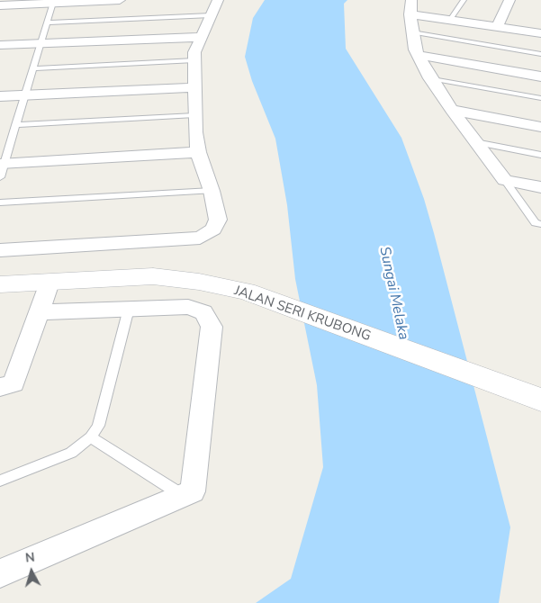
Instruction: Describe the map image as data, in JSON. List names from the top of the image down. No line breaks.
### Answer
{"streets":{"street":["JALAN SERI KRUBONG"]},"water":["Sungai Melaka"],"north":"top"}
